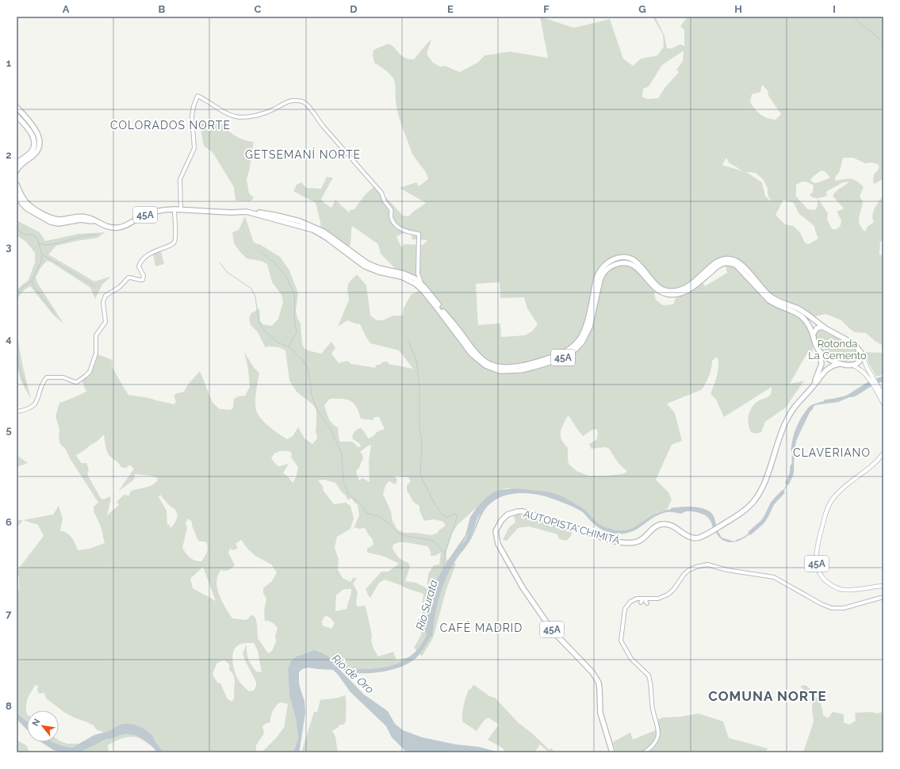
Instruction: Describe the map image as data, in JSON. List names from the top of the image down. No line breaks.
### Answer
{"streets":{"highway":["45A","AUTOPISTA CHIMITÁ"]},"crossings":[["45A","AUTOPISTA CHIMITÁ"]],"districts":["COLORADOS NORTE","GETSEMANÍ NORTE","CLAVERIANO","CAFÉ MADRID","COMUNA NORTE"],"water":["Río Surata","Río de Oro"],"parks":["Rotonda La Cemento"],"north":"top left","grid":{"columns":["A","B","C","D","E","F","G","H","I"],"rows":["1","2","3","4","5","6","7","8"]}}
